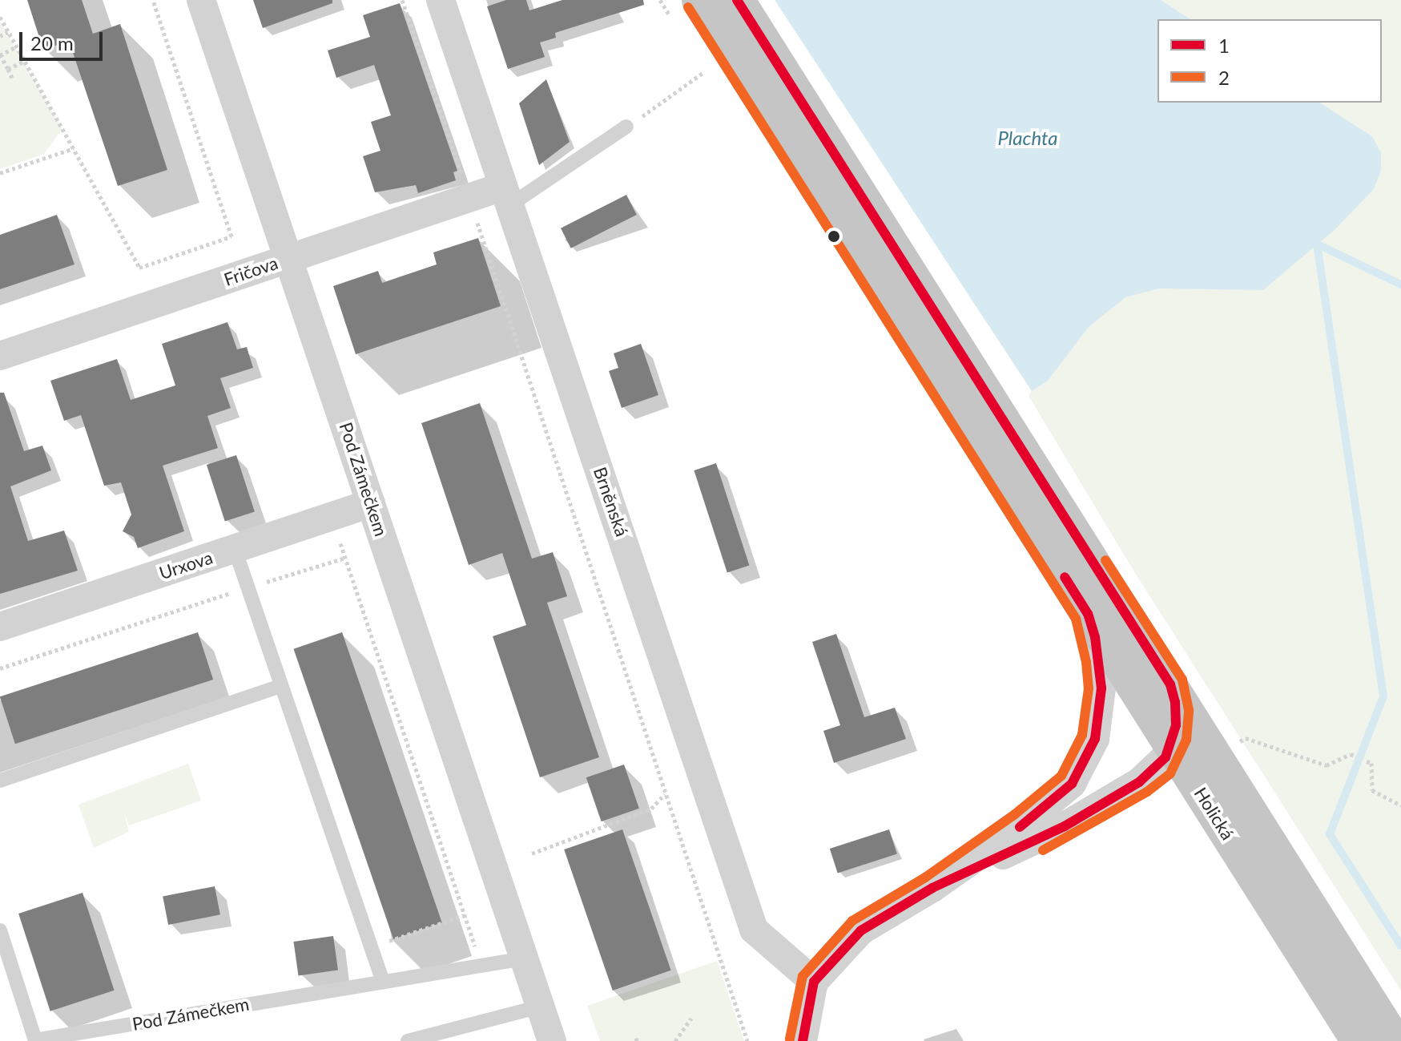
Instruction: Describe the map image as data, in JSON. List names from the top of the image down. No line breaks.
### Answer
{"streets":{"main road":["Holická"],"street":["Fričova","Pod Zámečkem","Brněnská","Urxova"]},"crossings":[["Fričova","Pod Zámečkem"],["Fričova","Brněnská"],["Pod Zámečkem","Urxova"]],"water":["Plachta"],"lines":["transit line 1","transit line 2"],"legend":["1","2"],"scale_bar":"20 m"}
